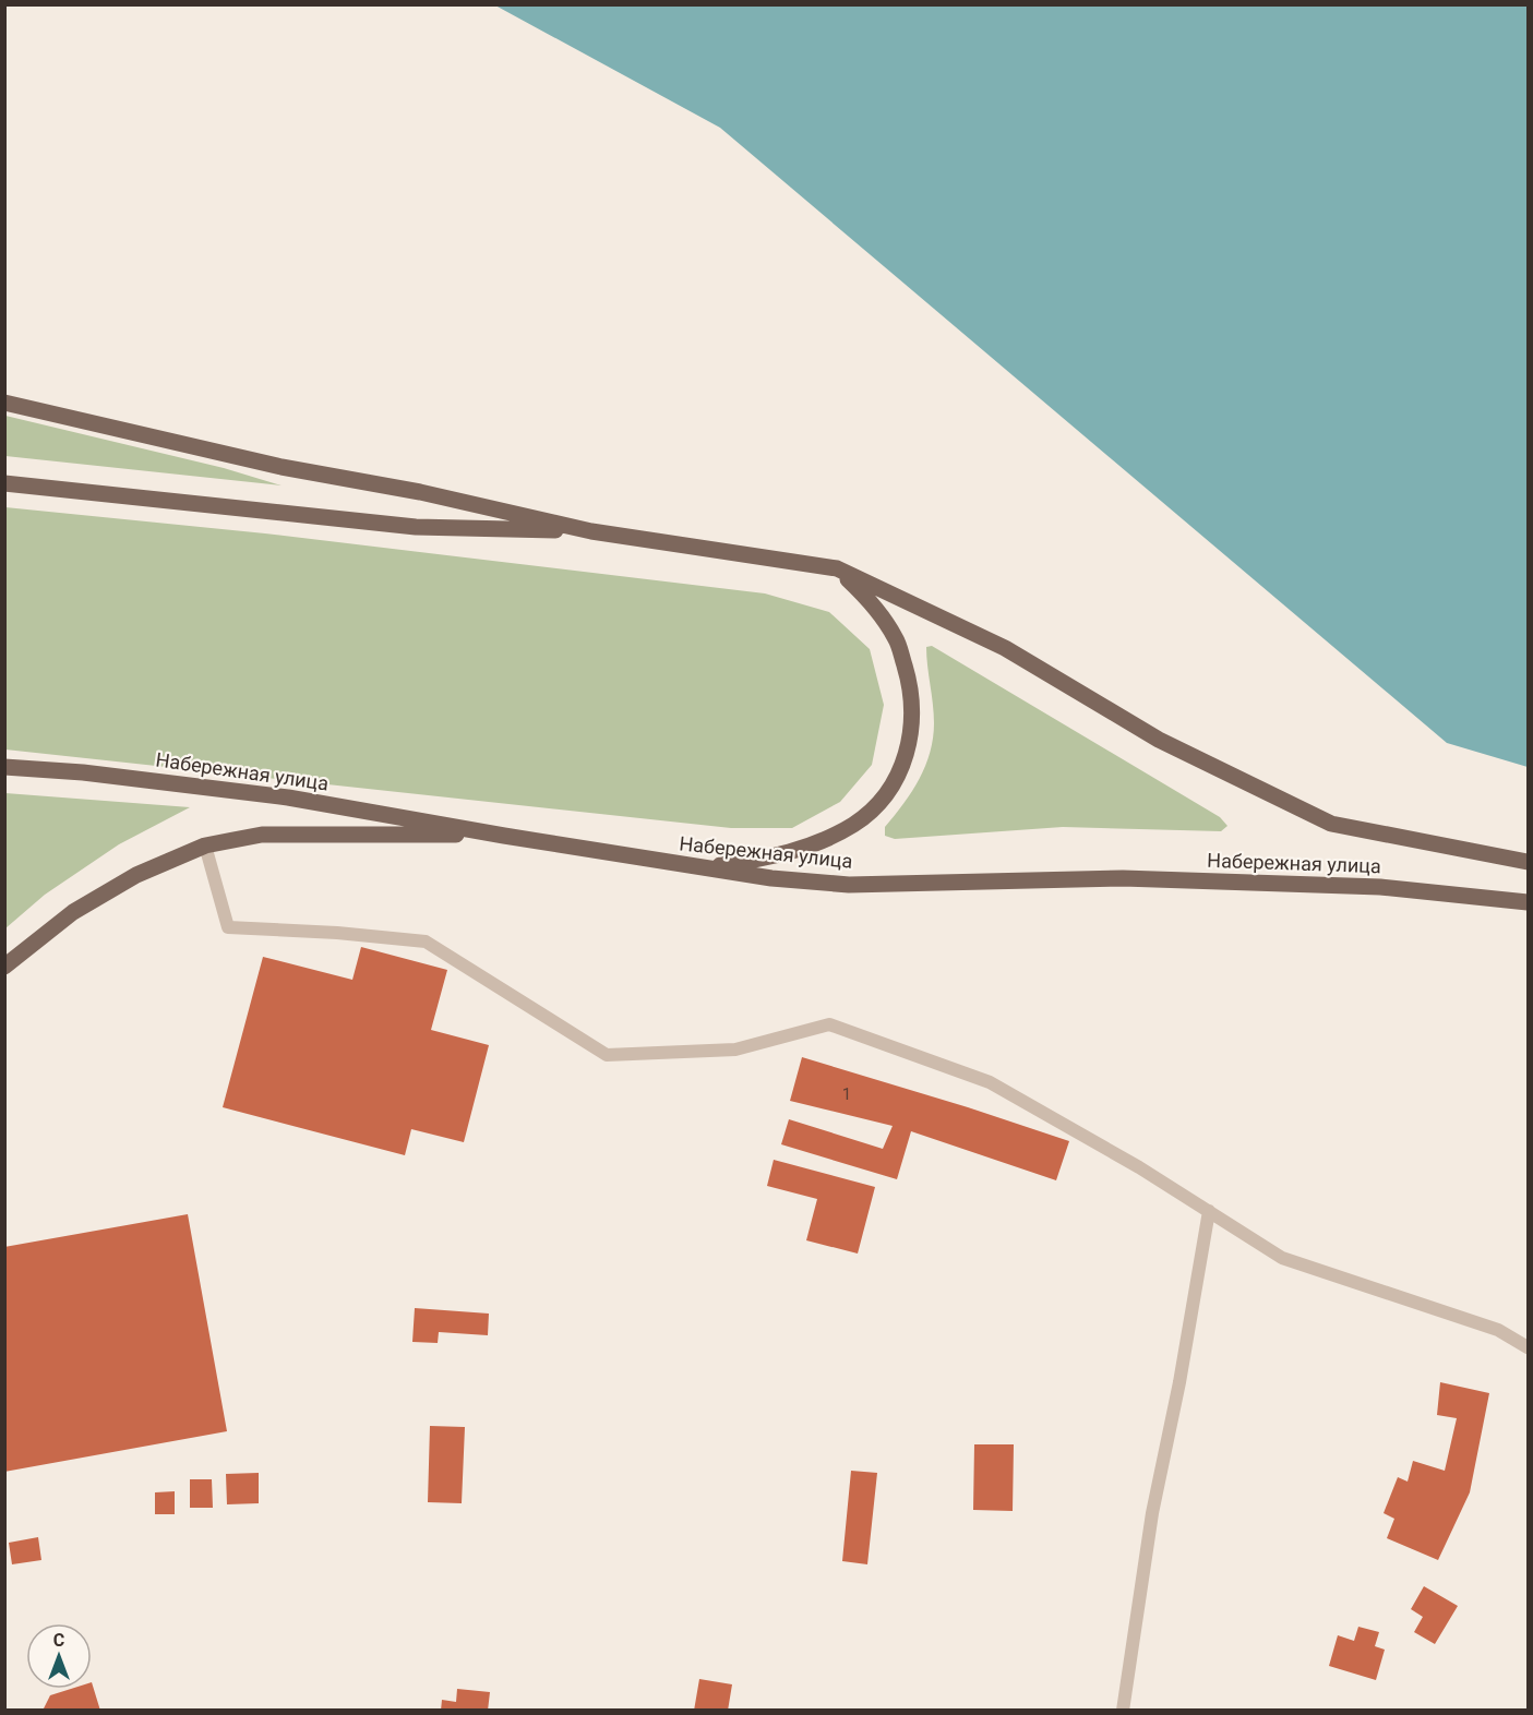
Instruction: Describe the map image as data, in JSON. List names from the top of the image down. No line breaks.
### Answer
{"streets":{"main road":["Набережная улица"]},"house_numbers":["1"],"north":"top"}
